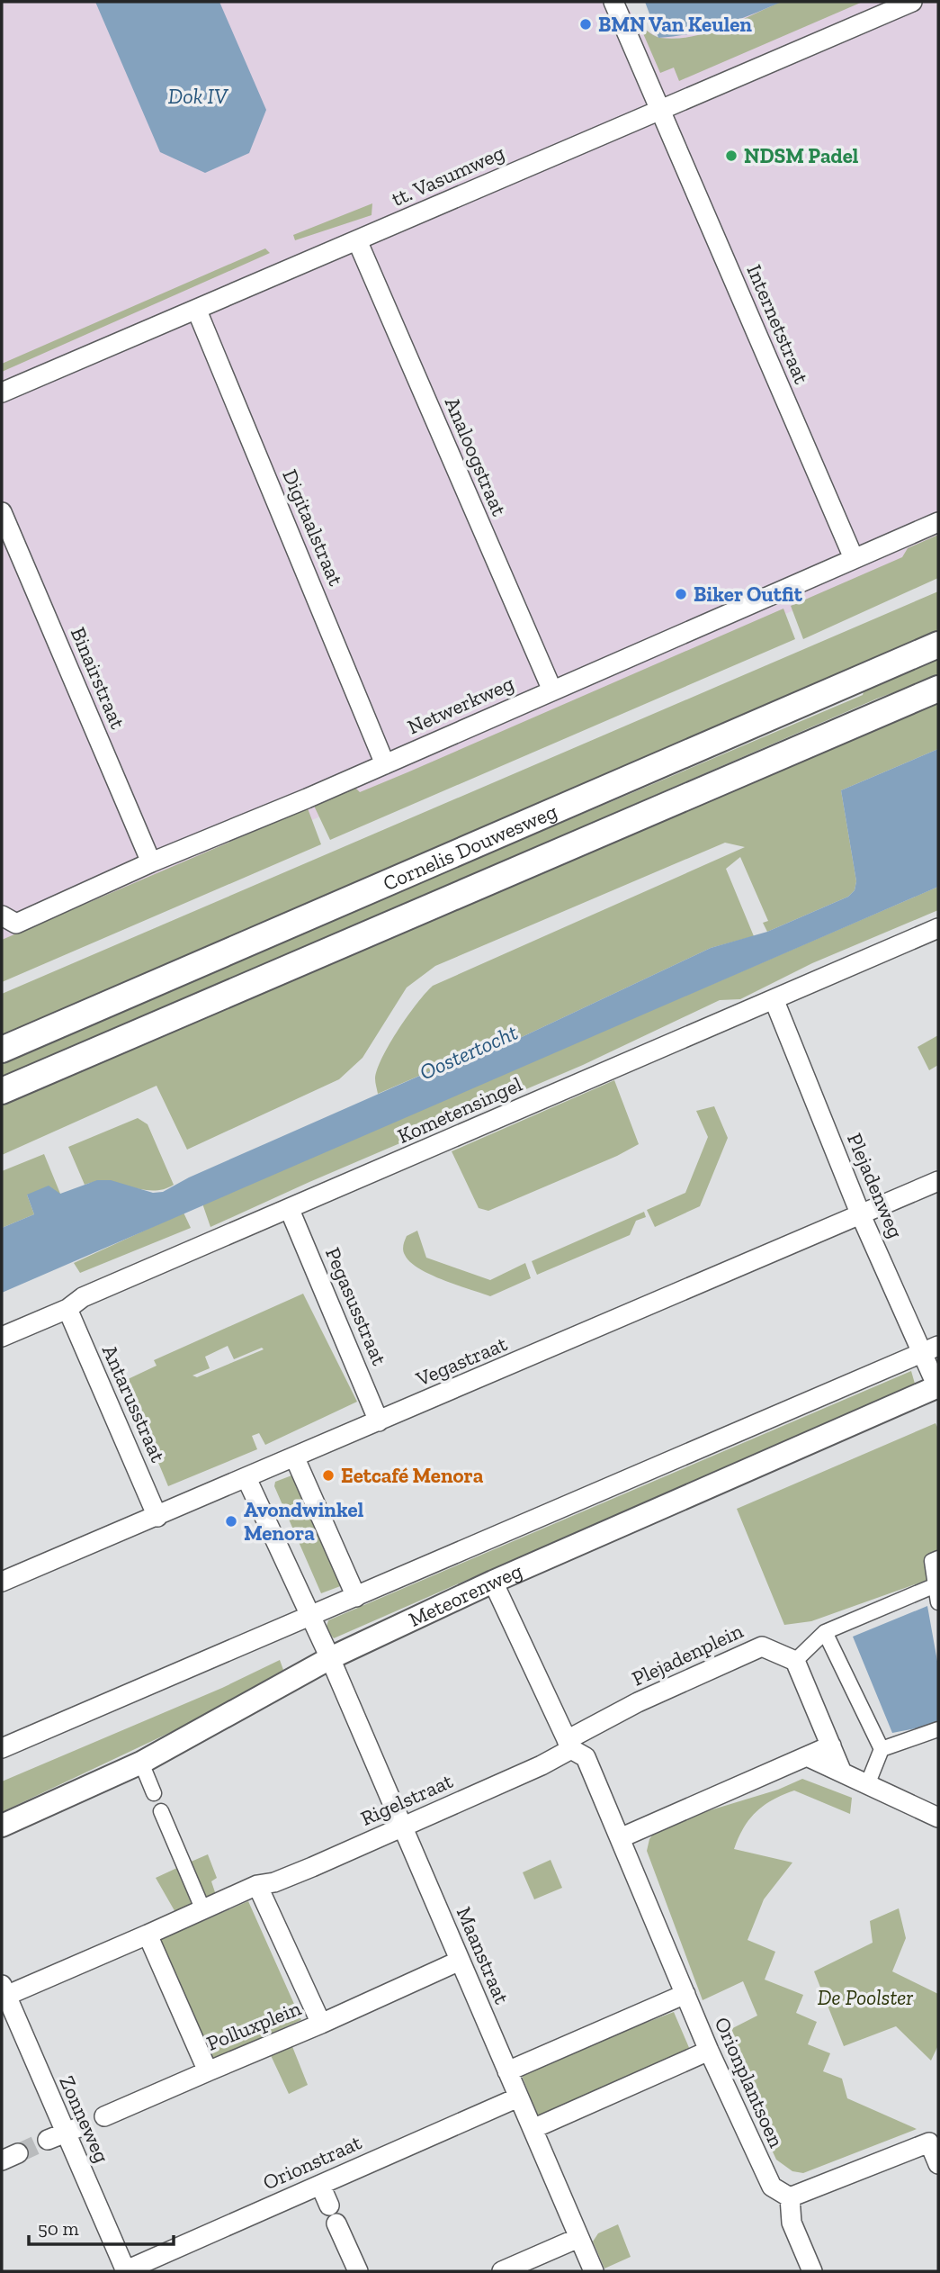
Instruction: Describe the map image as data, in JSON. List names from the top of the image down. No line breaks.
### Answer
{"streets":{"main road":["Cornelis Douwesweg"],"street":["tt. Vasumweg","Internetstraat","Analoogstraat","Digitaalstraat","Binairstraat","Netwerkweg","Kometensingel","Plejadenweg","Pegasusstraat","Vegastraat","Antarusstraat","Meteorenweg","Plejadenplein","Rigelstraat","Maanstraat","Polluxplein","Orionplantsoen","Zonneweg","Orionstraat"]},"crossings":[["tt. Vasumweg","Internetstraat"],["tt. Vasumweg","Analoogstraat"],["tt. Vasumweg","Digitaalstraat"],["Internetstraat","Netwerkweg"],["Analoogstraat","Netwerkweg"],["Digitaalstraat","Netwerkweg"],["Binairstraat","Netwerkweg"],["Kometensingel","Plejadenweg"],["Kometensingel","Pegasusstraat"],["Kometensingel","Antarusstraat"],["Plejadenweg","Vegastraat"],["Plejadenweg","Meteorenweg"],["Pegasusstraat","Vegastraat"],["Vegastraat","Antarusstraat"],["Vegastraat","Maanstraat"],["Meteorenweg","Maanstraat"],["Plejadenplein","Rigelstraat"],["Plejadenplein","Orionplantsoen"],["Rigelstraat","Maanstraat"],["Rigelstraat","Polluxplein"],["Rigelstraat","Orionplantsoen"],["Maanstraat","Orionstraat"],["Zonneweg","Orionstraat"]],"water":["Dok IV","Oostertocht"],"parks":["De Poolster"],"places":["BMN Van Keulen","NDSM Padel","Biker Outfit","Eetcafé Menora","Avondwinkel Menora"],"scale_bar":"50 m"}
